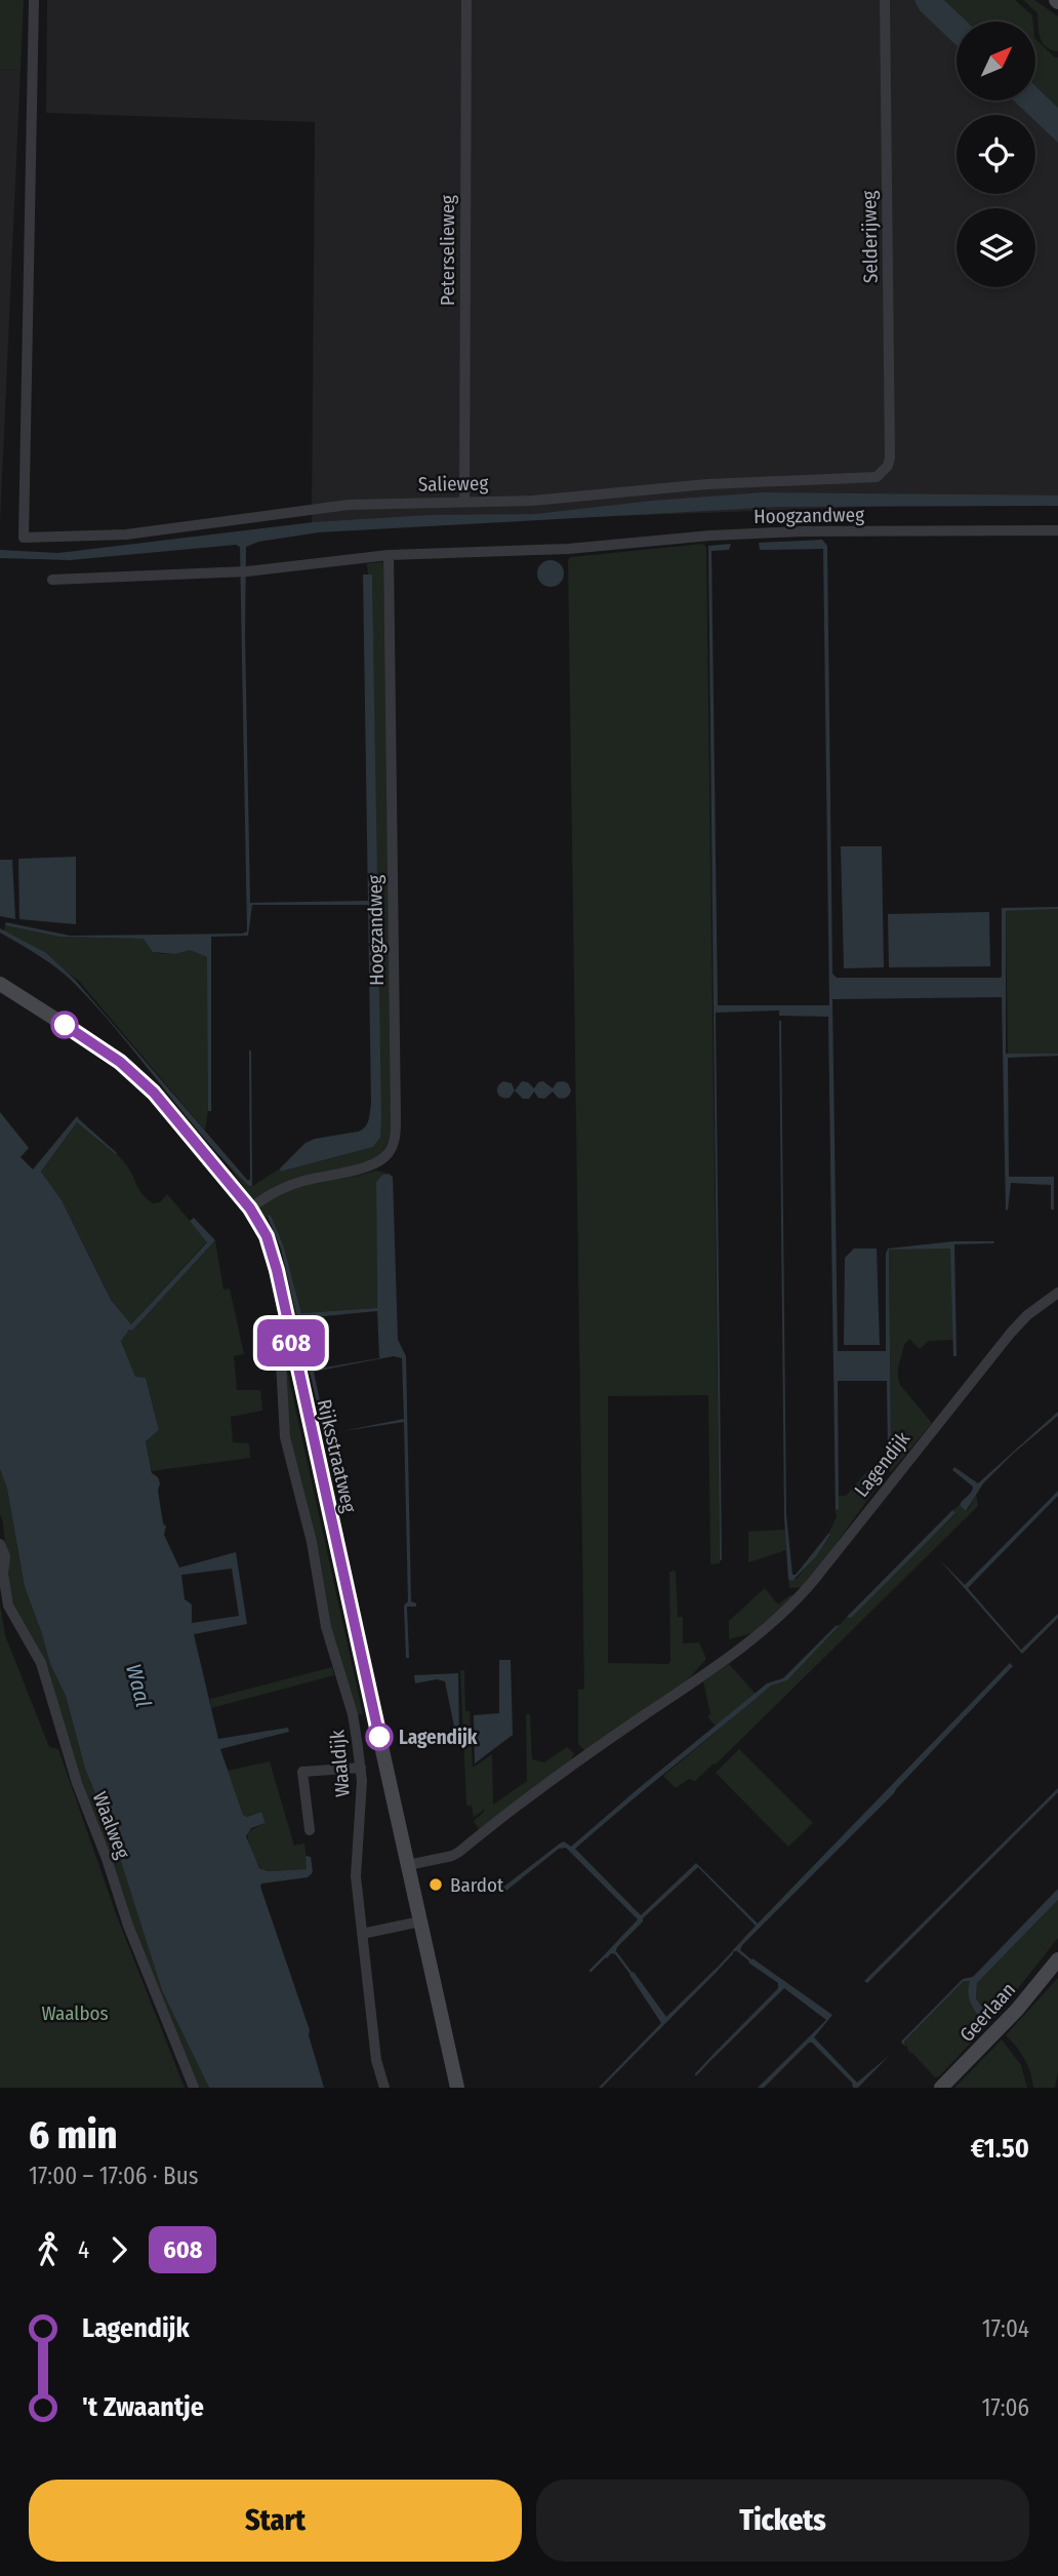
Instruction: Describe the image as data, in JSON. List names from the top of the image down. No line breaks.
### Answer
{"streets":{"street":["Selderijweg","Peterselieweg","Salieweg","Hoogzandweg","Rijksstraatweg","Lagendijk","Waaldijk","Waalweg","Geerlaan"]},"crossings":[["Selderijweg","Salieweg"],["Peterselieweg","Salieweg"],["Hoogzandweg","Rijksstraatweg"],["Rijksstraatweg","Lagendijk"],["Rijksstraatweg","Waaldijk"]],"water":["Waal"],"parks":["Waalbos"],"places":["Lagendijk","Bardot"],"lines":["bus line 608"],"north":"top right","page":{"on_map":"608","heading":["6 min","17:00 – 17:06 · Bus","€1.50"],"legs":["4","608"],"list":[{"name":"Lagendijk","value":"17:04"},{"name":"'t Zwaantje","value":"17:06"}],"buttons":["Start","Tickets"]}}
